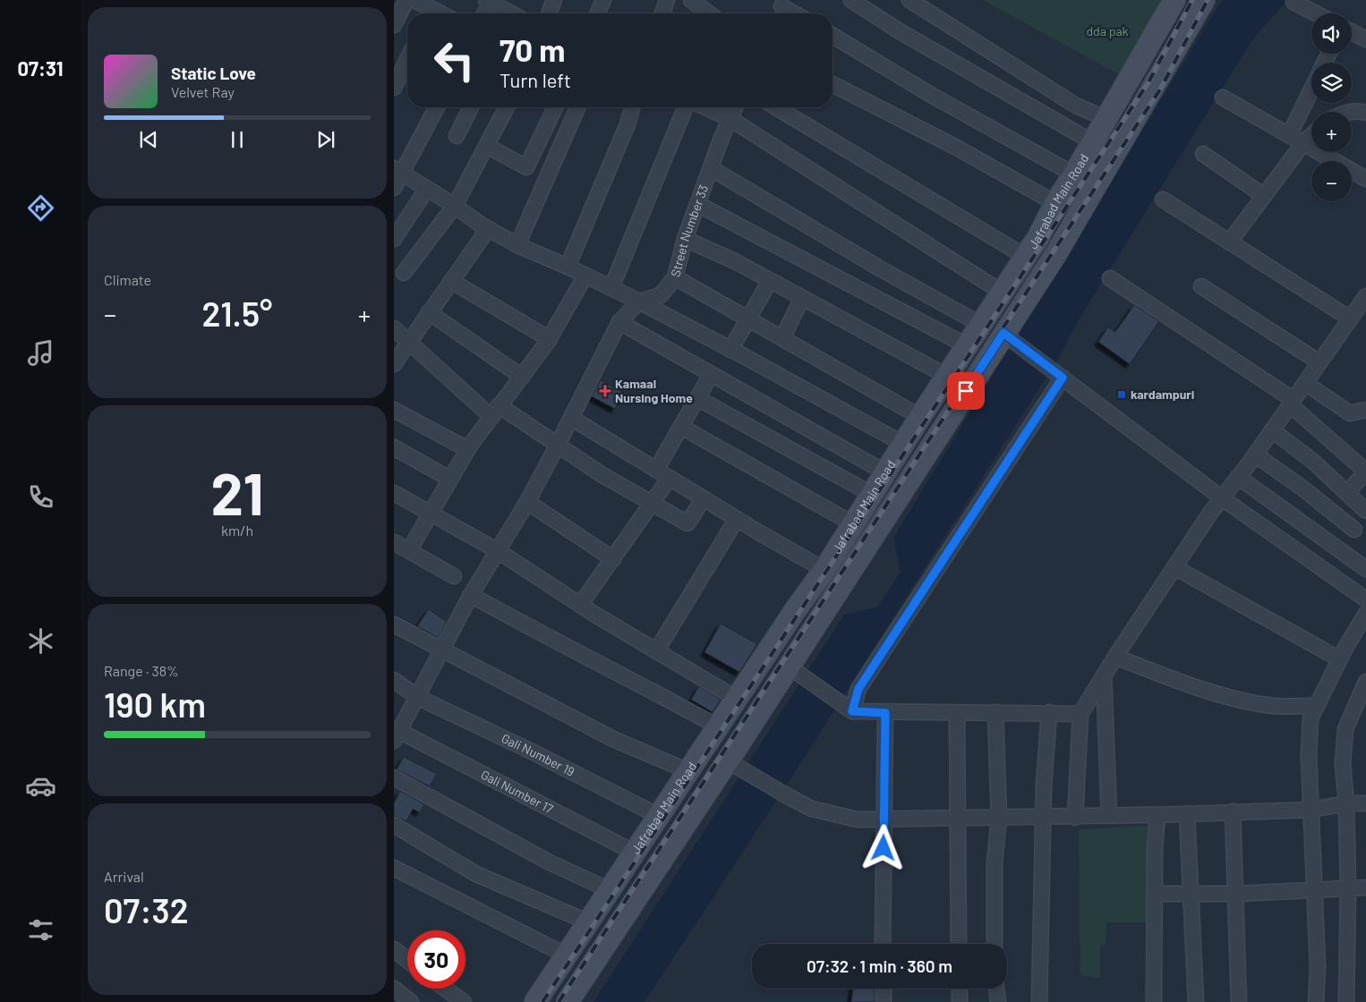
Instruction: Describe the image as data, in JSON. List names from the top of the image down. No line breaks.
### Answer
{"streets":{"main road":["Jafrabad Main Road"],"street":["Street Number 33","Gali Number 19","Gali Number 17"]},"crossings":[["Jafrabad Main Road","Gali Number 19"],["Jafrabad Main Road","Gali Number 17"]],"parks":["dda pak"],"places":{"health":["Kamaal Nursing Home"],"transit":["kardampuri"]},"page":{"tabs":"07:31","map_buttons":["+","−"],"turn":["70 m","Turn left"],"song":["Static Love","Velvet Ray"],"tile":["Climate",["21","km/h"],["Range · 38%","190 km"],["Arrival","07:32"]],"heat":["−","21.5°","+"],"limit":"30","trip":"07:32 · 1 min · 360 m"}}
